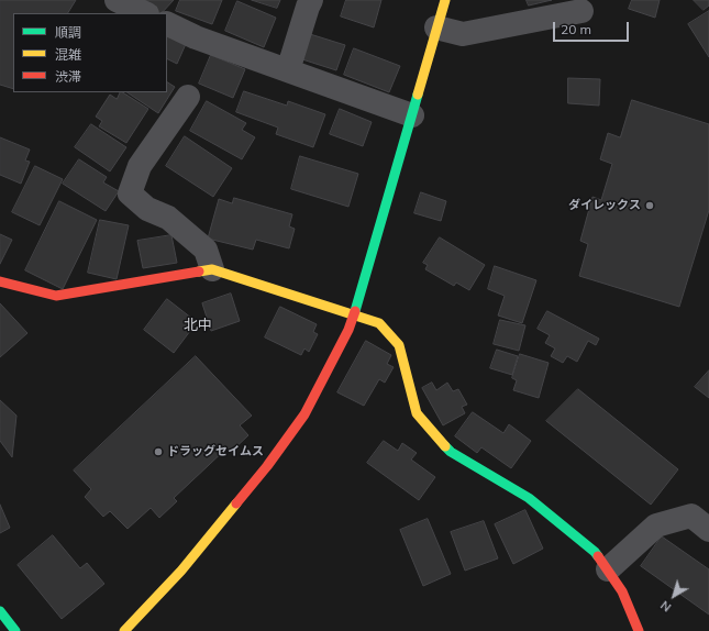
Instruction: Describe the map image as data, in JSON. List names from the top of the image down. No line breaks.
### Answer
{"districts":["北中"],"places":["ダイレックス","ドラッグセイムス"],"legend":["順調","混雑","渋滞"],"scale_bar":"20 m","north":"bottom left"}
